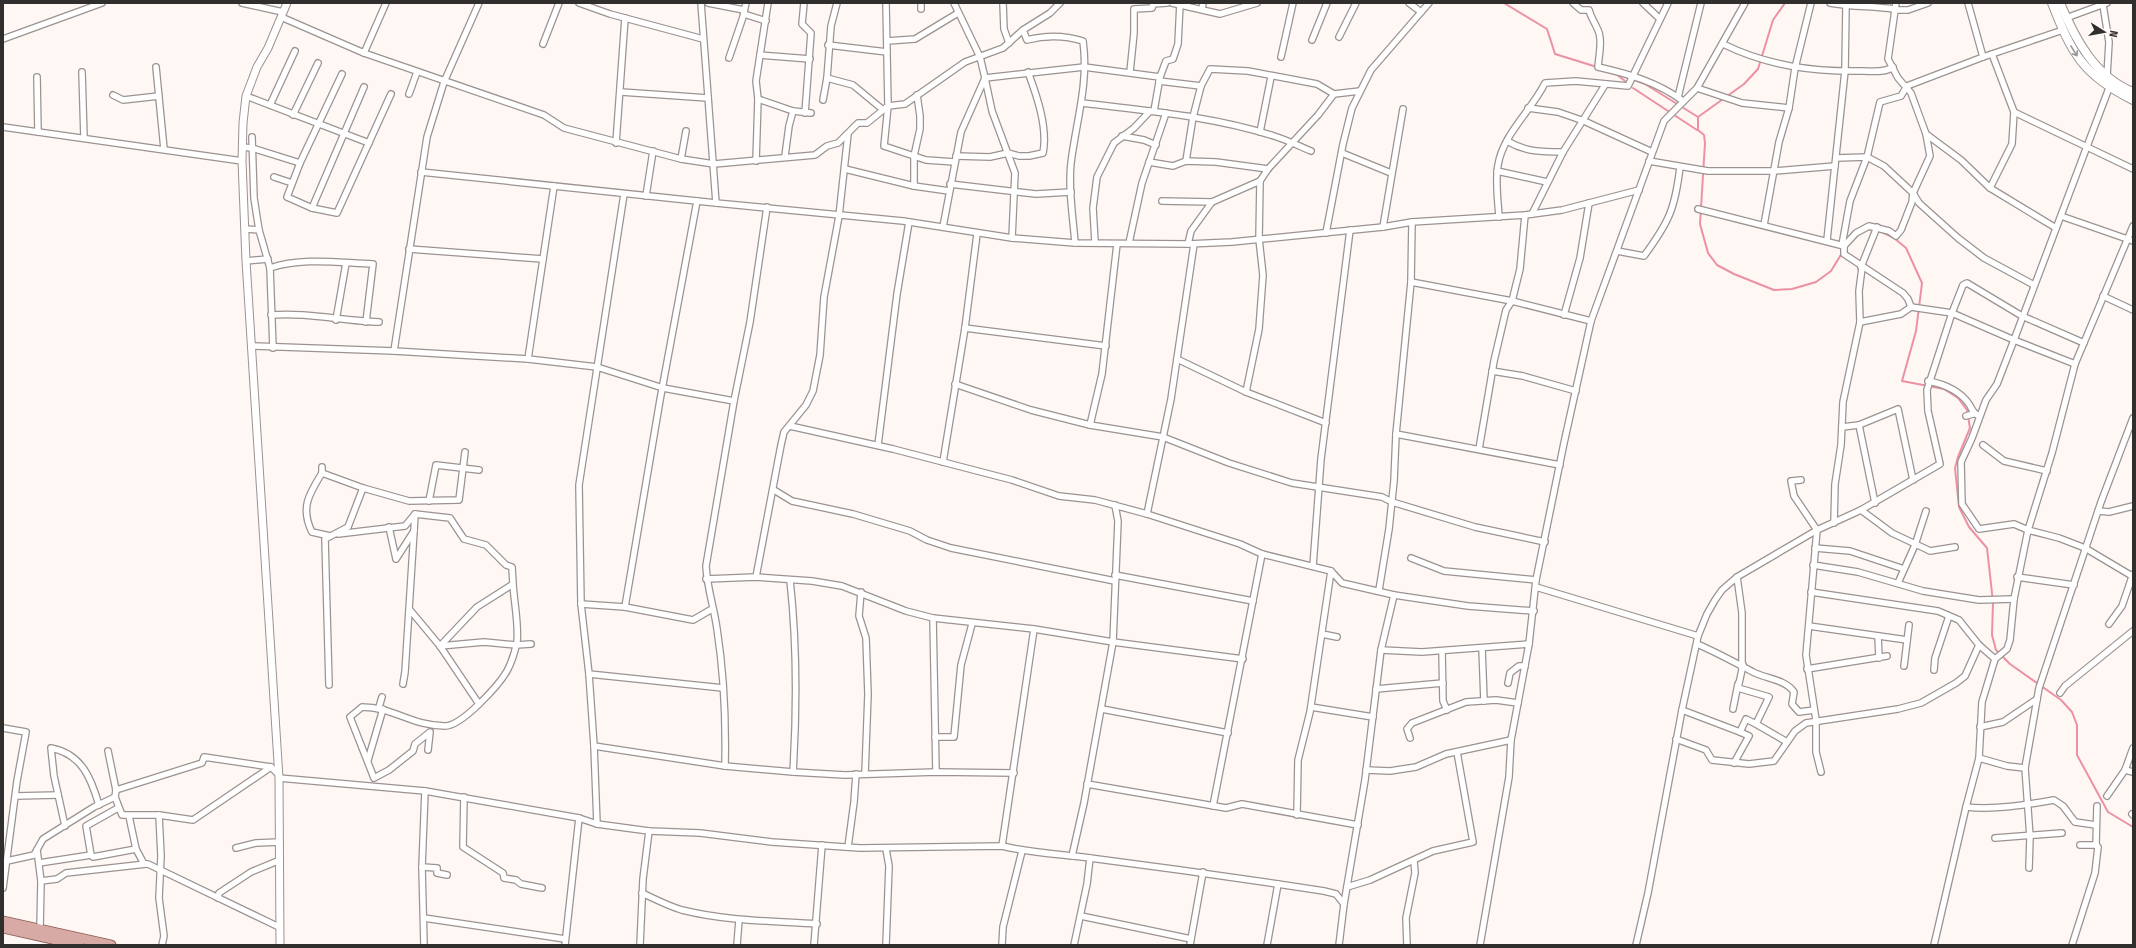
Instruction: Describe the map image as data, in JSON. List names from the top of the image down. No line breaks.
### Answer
{"north":"right"}
